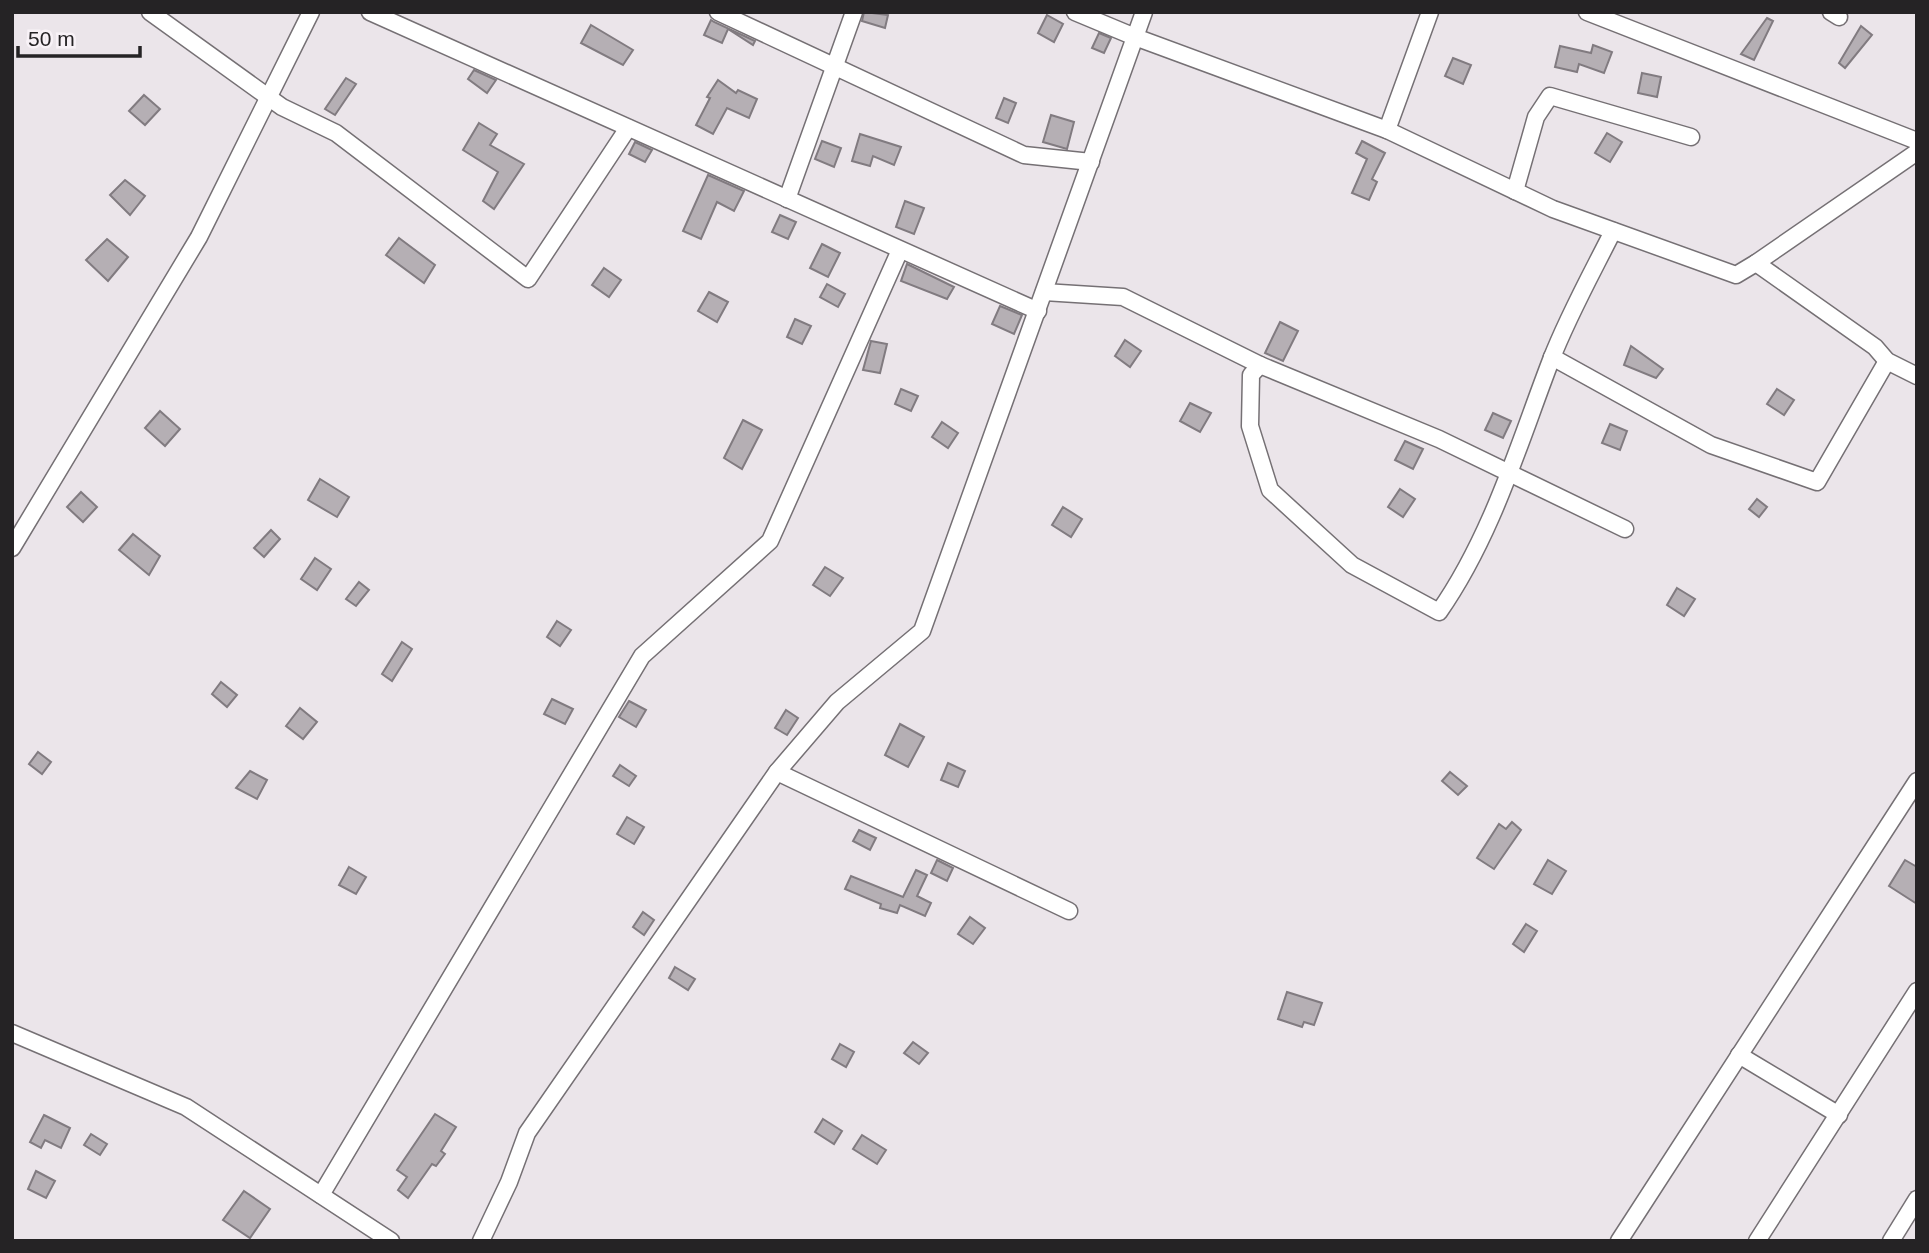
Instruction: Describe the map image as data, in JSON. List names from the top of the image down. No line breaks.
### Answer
{"scale_bar":"50 m"}
